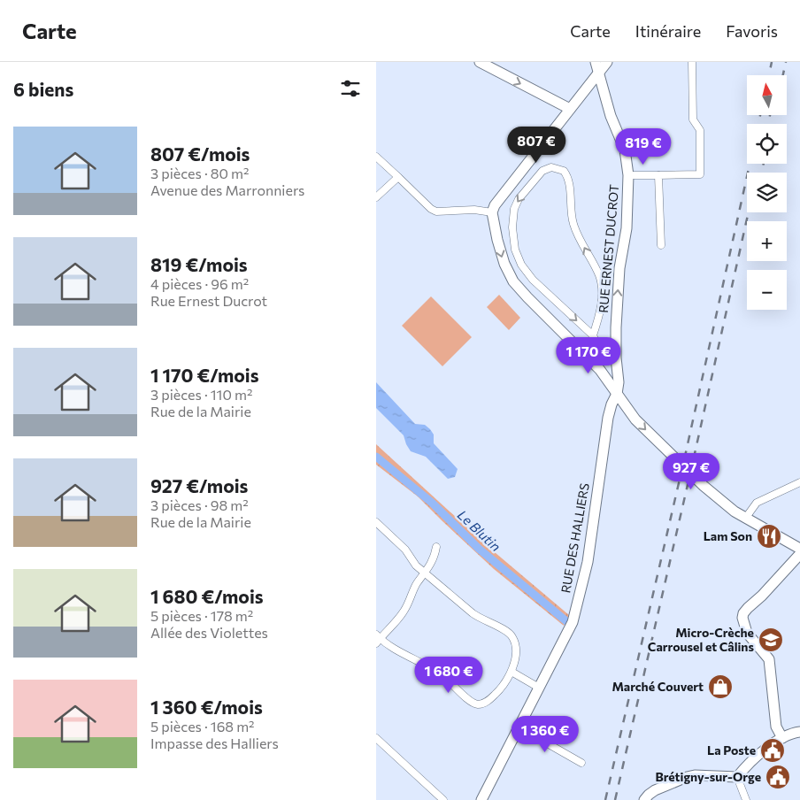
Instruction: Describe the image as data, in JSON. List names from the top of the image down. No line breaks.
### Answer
{"streets":{"main road":["RUE ERNEST DUCROT","RUE DES HALLIERS"]},"crossings":[["RUE ERNEST DUCROT","RUE DES HALLIERS"]],"one_way":["RUE ERNEST DUCROT"],"water":["Le Blutin"],"places":{"restaurant":["Lam Son"],"school or university":["Micro-Crèche Carrousel et Câlins"],"shop":["Marché Couvert"],"public building":["La Poste","Brétigny-sur-Orge"]},"north":"top","page":{"header":"Carte","nav":["Carte","Itinéraire","Favoris"],"heading":"6 biens","map_buttons":["+","−"],"list":[{"name":"807 €/mois","note":"3 pièces · 80 m² · Avenue des Marronniers"},{"name":"819 €/mois","note":"4 pièces · 96 m² · Rue Ernest Ducrot"},{"name":"1 170 €/mois","note":"3 pièces · 110 m² · Rue de la Mairie"},{"name":"927 €/mois","note":"3 pièces · 98 m² · Rue de la Mairie"},{"name":"1 680 €/mois","note":"5 pièces · 178 m² · Allée des Violettes"},{"name":"1 360 €/mois","note":"5 pièces · 168 m² · Impasse des Halliers"}],"price":["807 €","819 €","1 170 €","927 €","1 680 €","1 360 €"]}}
